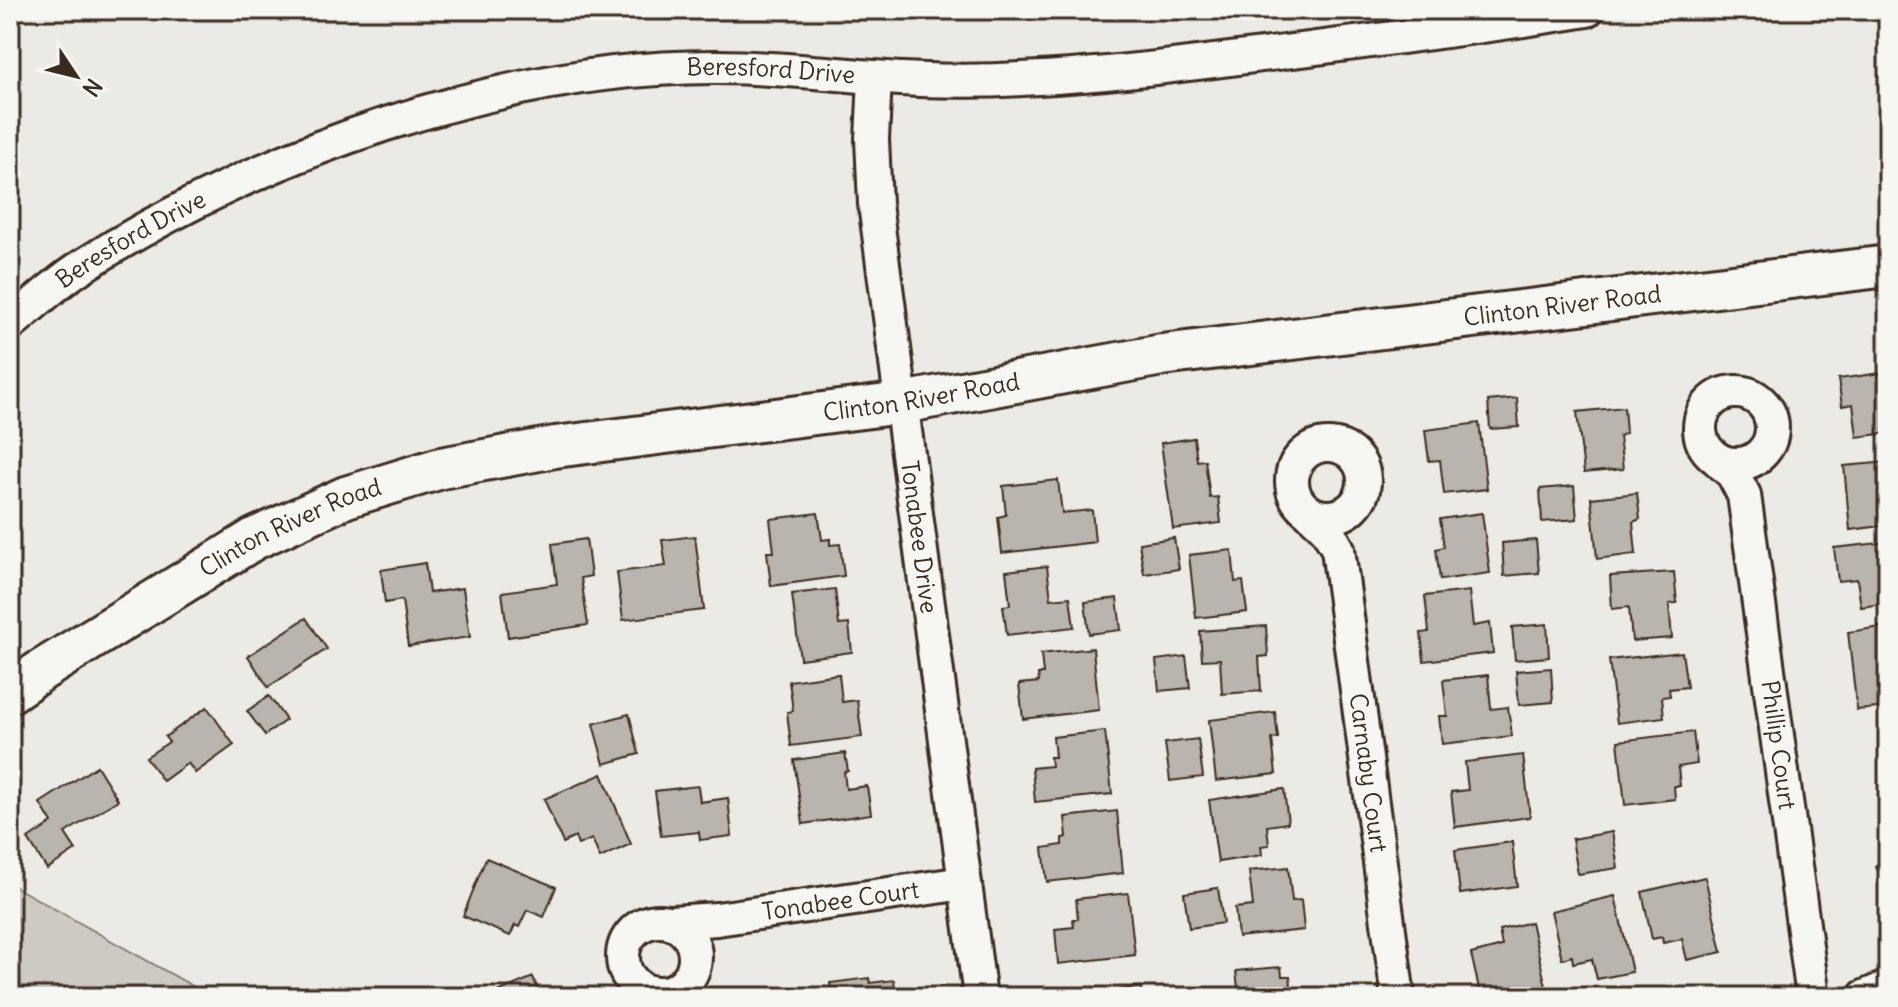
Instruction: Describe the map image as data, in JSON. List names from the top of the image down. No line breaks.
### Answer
{"streets":{"street":["Beresford Drive","Clinton River Road","Tonabee Drive","Phillip Court","Carnaby Court","Tonabee Court"]},"crossings":[["Beresford Drive","Tonabee Drive"],["Clinton River Road","Tonabee Drive"],["Tonabee Drive","Tonabee Court"]],"north":"bottom right"}
